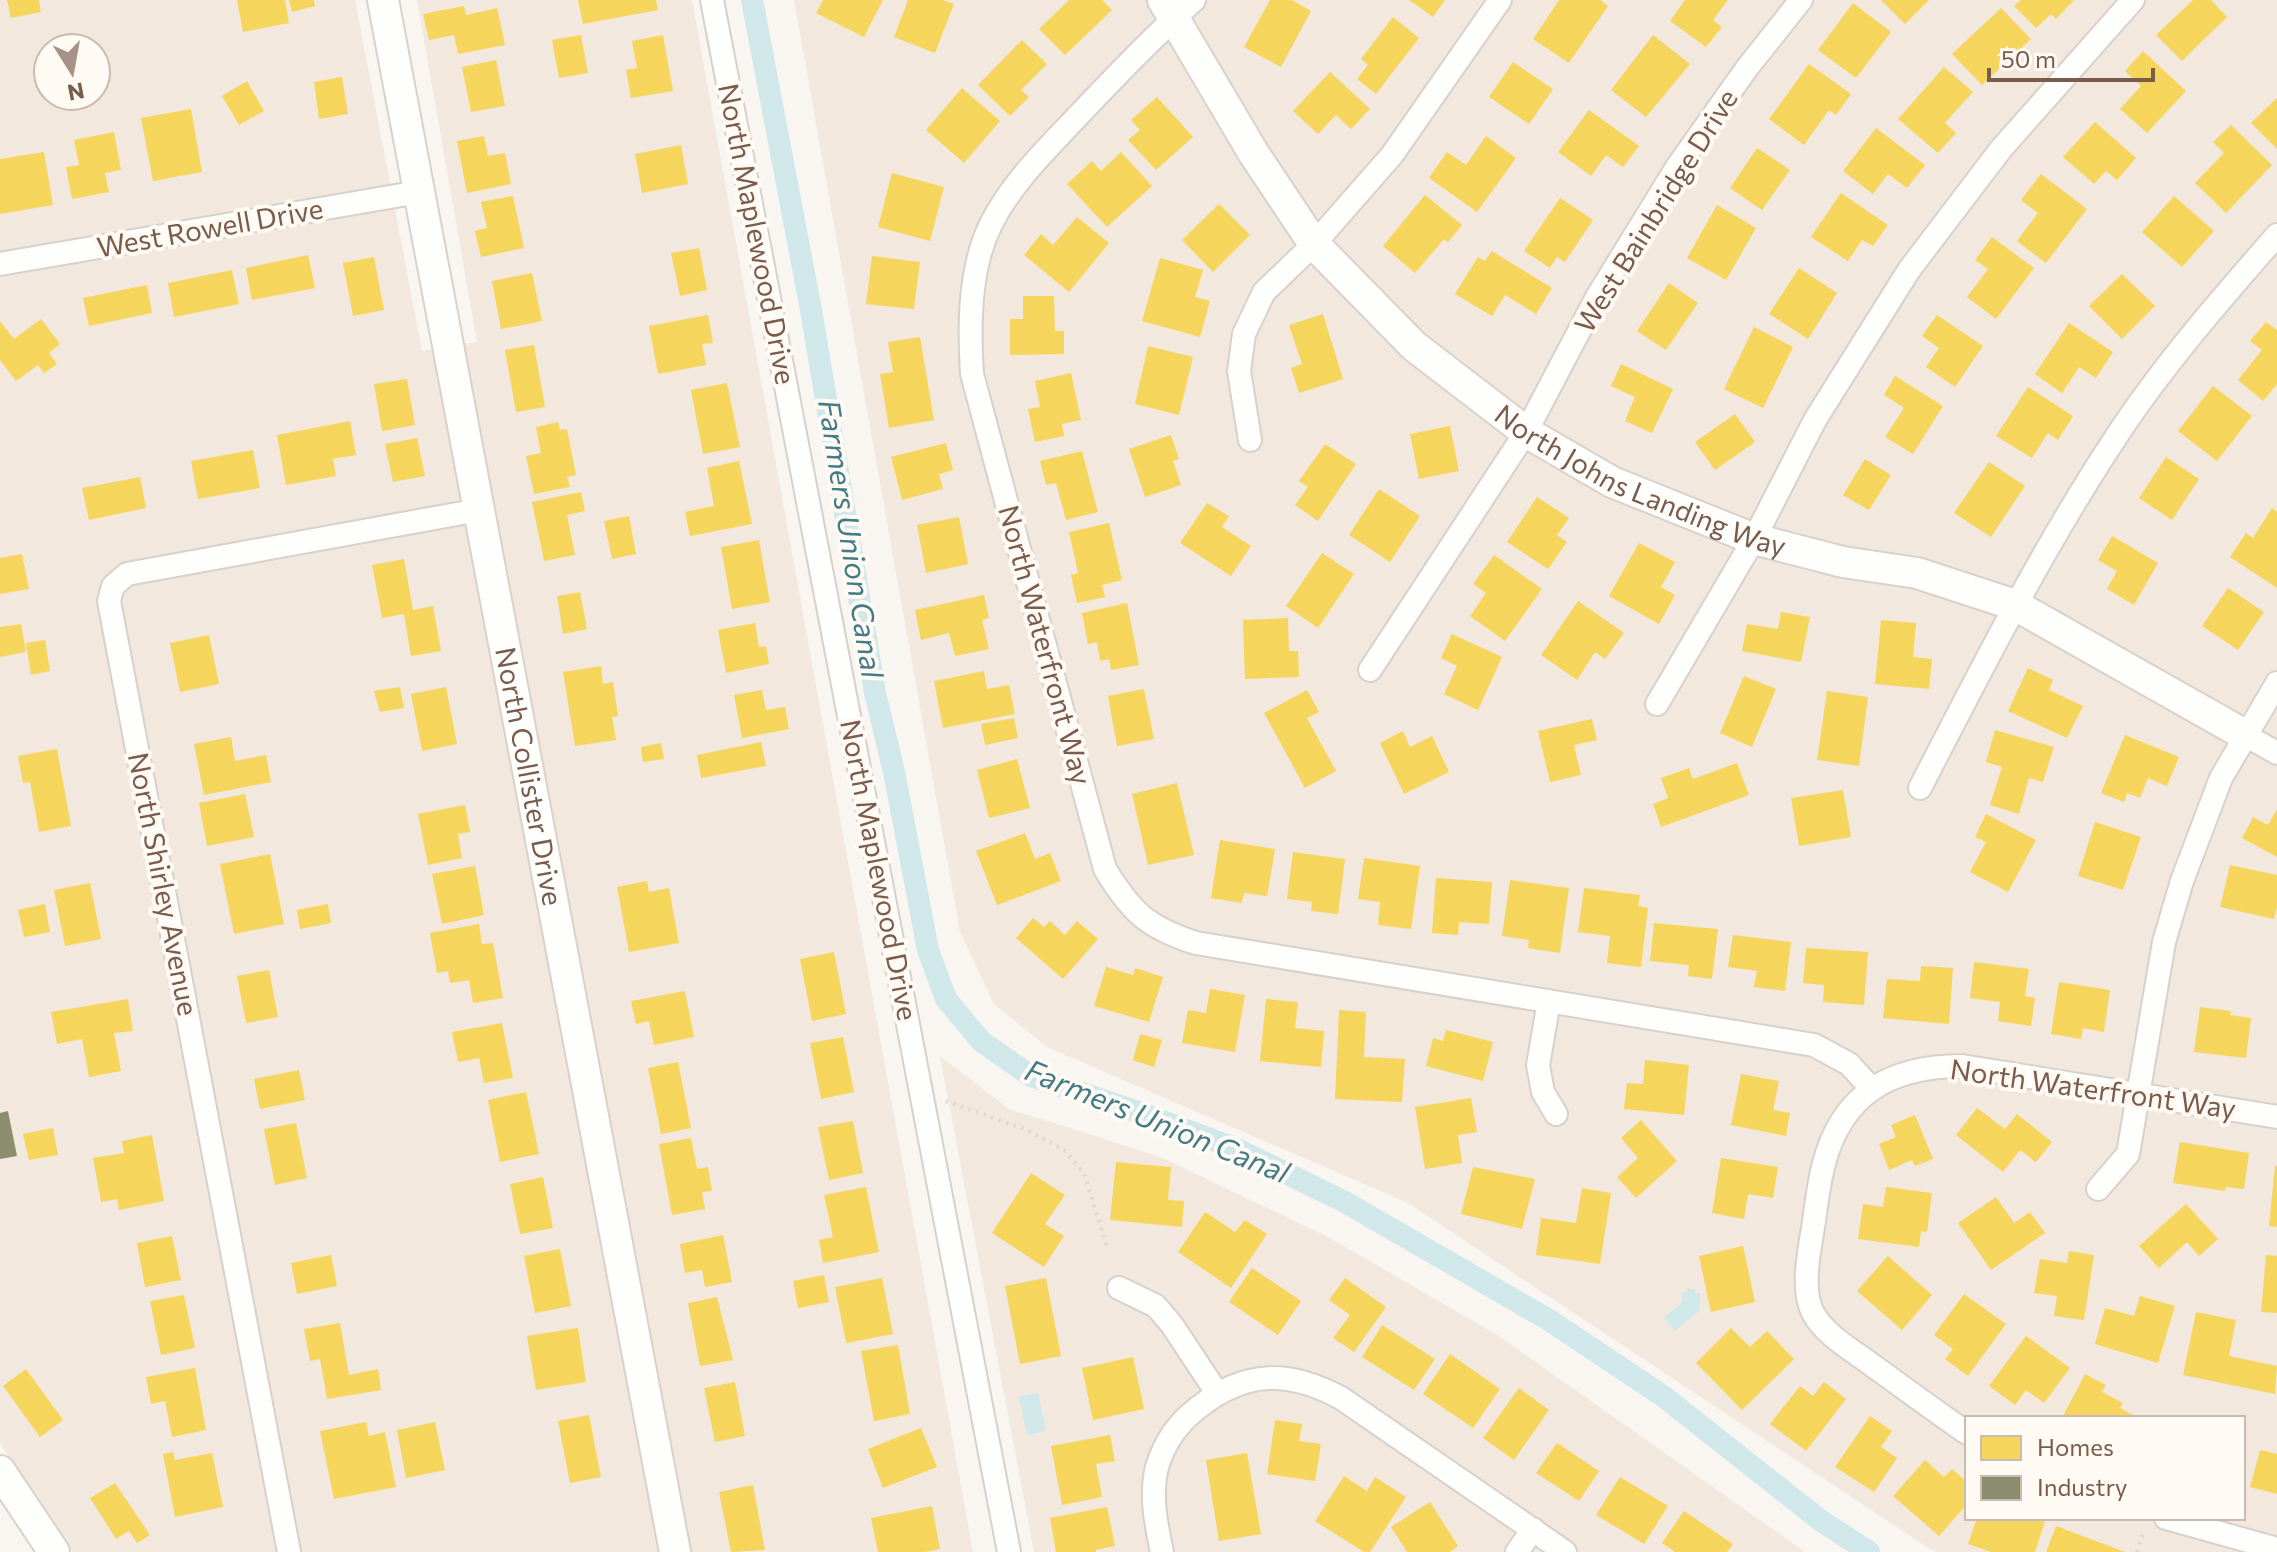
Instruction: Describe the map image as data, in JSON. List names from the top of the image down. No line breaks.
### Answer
{"streets":{"street":["West Bainbridge Drive","West Rowell Drive","North Maplewood Drive","North Johns Landing Way","North Waterfront Way","North Collister Drive","North Shirley Avenue"]},"crossings":[["West Bainbridge Drive","North Johns Landing Way"],["West Rowell Drive","North Collister Drive"],["North Johns Landing Way","North Waterfront Way"],["North Collister Drive","North Shirley Avenue"]],"water":["Farmers Union Canal"],"legend":["Homes","Industry"],"scale_bar":"50 m","north":"bottom"}
